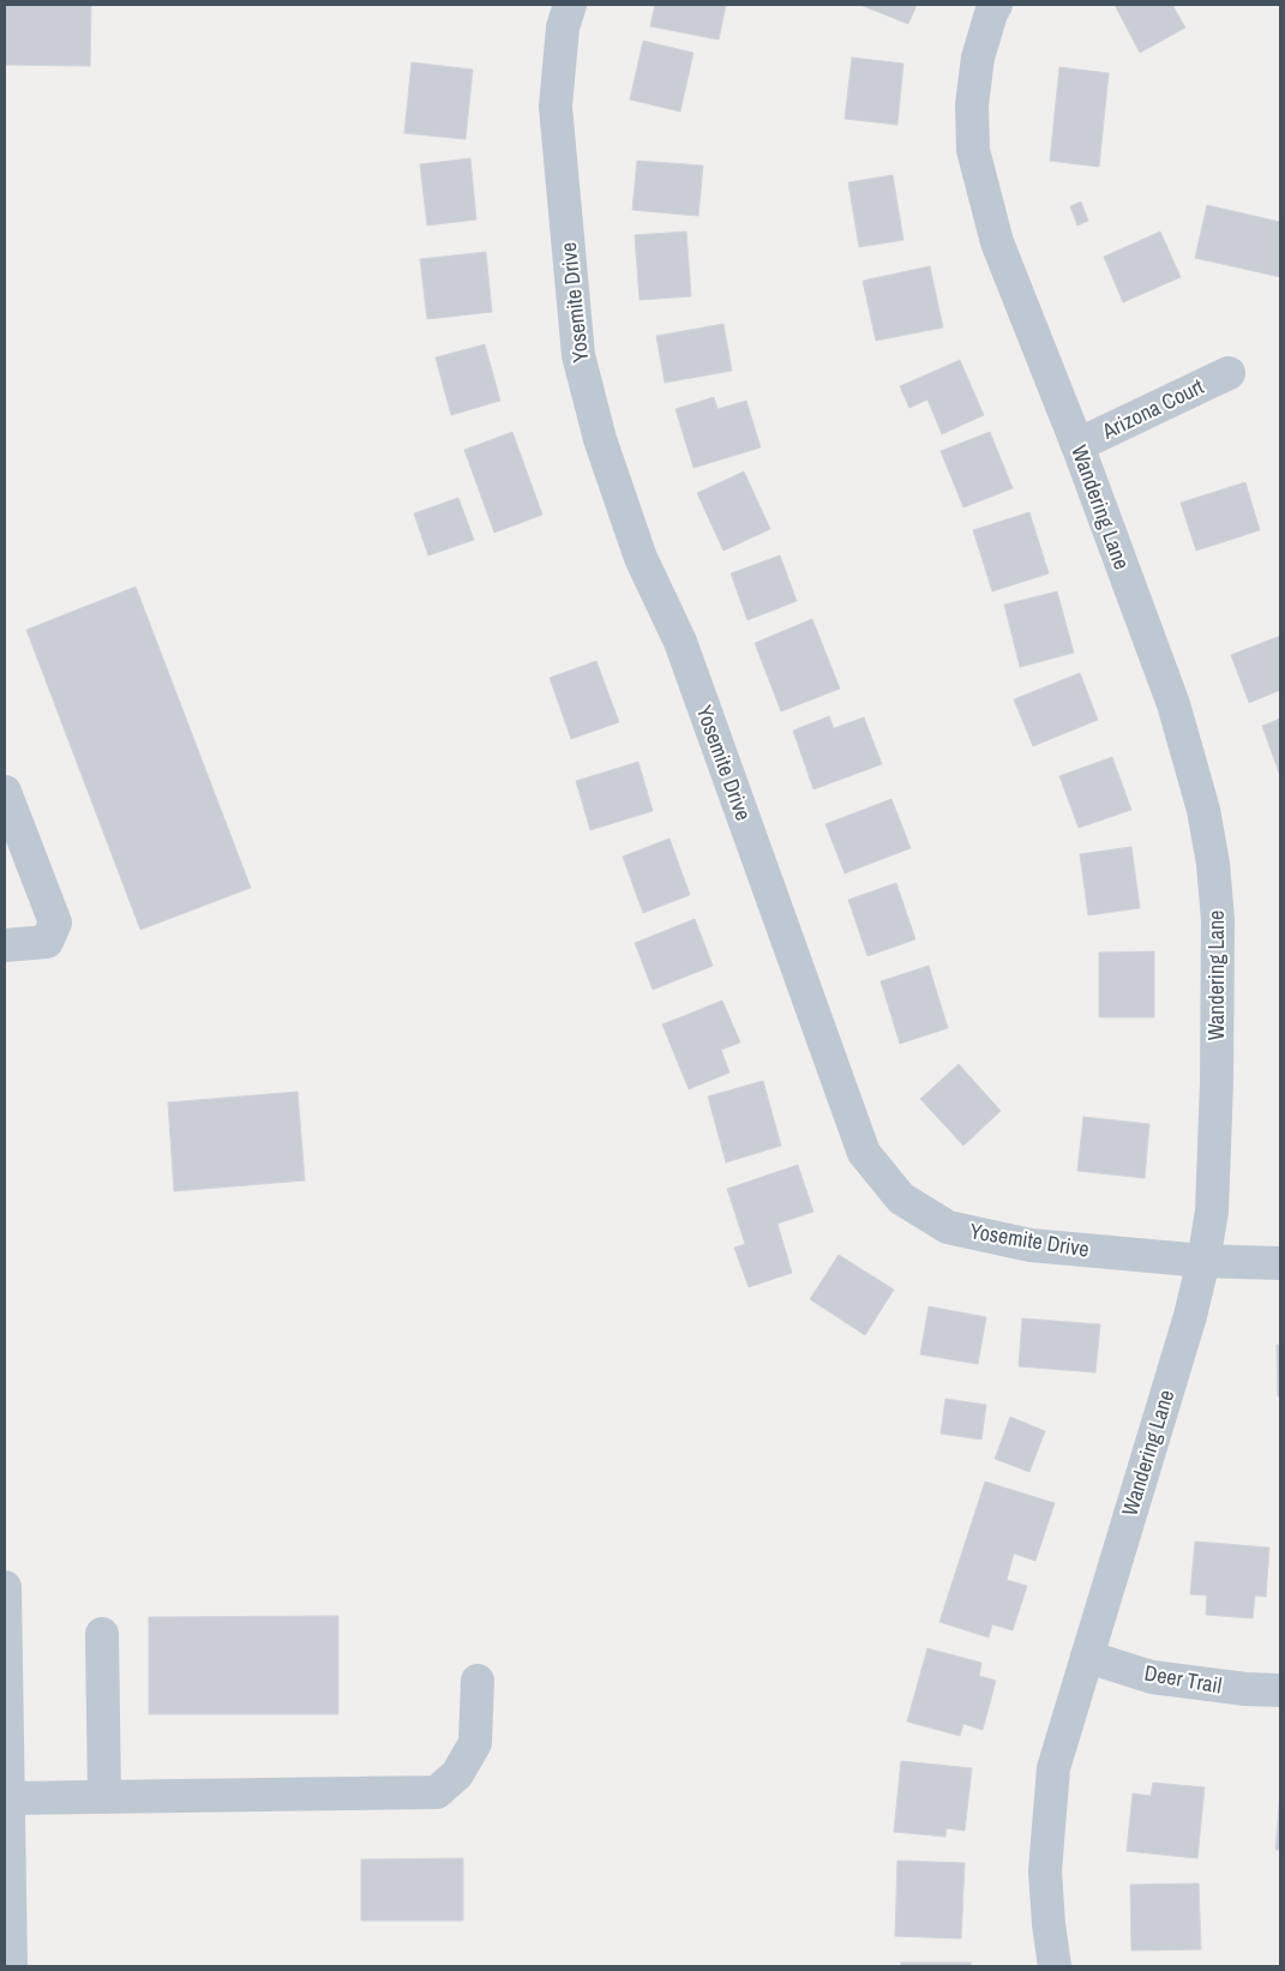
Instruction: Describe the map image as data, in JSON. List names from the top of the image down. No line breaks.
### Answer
{"streets":{"street":["Yosemite Drive","Arizona Court","Wandering Lane","Deer Trail"]},"crossings":[["Yosemite Drive","Wandering Lane"],["Arizona Court","Wandering Lane"],["Wandering Lane","Deer Trail"]]}
